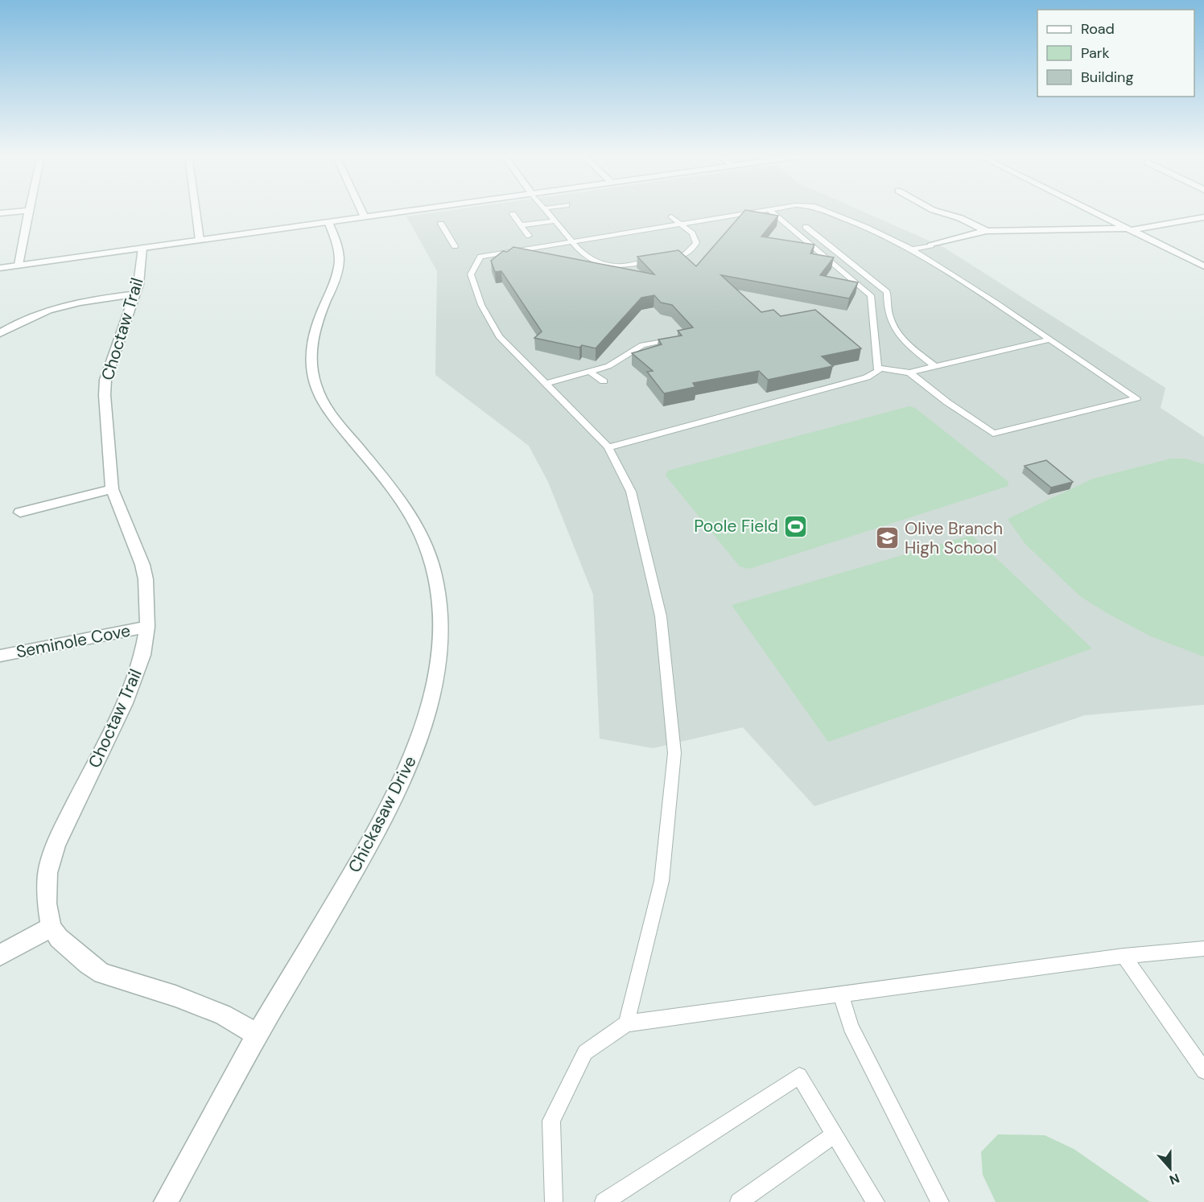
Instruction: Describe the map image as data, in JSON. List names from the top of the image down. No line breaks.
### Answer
{"streets":{"street":["Choctaw Trail","Seminole Cove","Chickasaw Drive"]},"crossings":[["Choctaw Trail","Seminole Cove"],["Choctaw Trail","Chickasaw Drive"]],"places":{"sports":["Poole Field"],"school or university":["Olive Branch High School"]},"legend":["Road","Park","Building"],"north":"bottom"}
